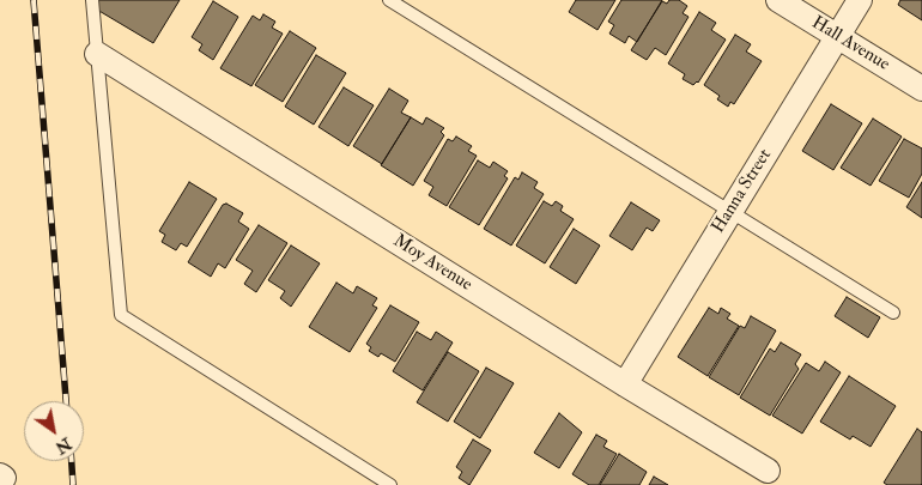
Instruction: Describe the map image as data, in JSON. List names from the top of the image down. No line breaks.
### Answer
{"streets":{"street":["Hall Avenue","Hanna Street","Moy Avenue"]},"crossings":[["Hall Avenue","Hanna Street"],["Hanna Street","Moy Avenue"]],"north":"bottom right"}
